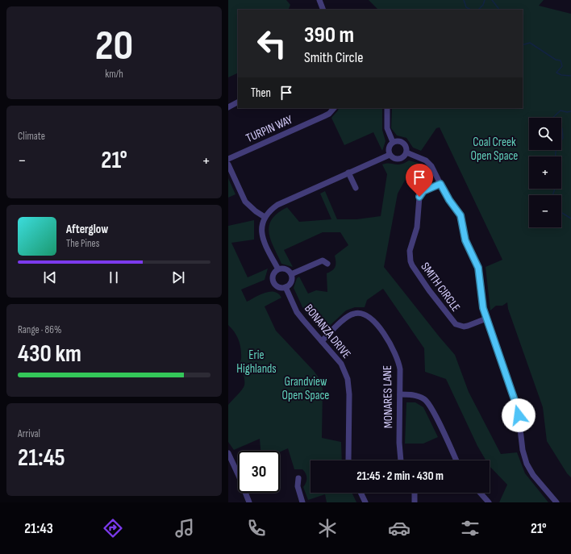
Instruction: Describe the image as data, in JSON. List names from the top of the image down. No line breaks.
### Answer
{"streets":{"street":["TURPIN WAY","SMITH CIRCLE","BONANZA DRIVE","MONARES LANE"]},"crossings":[["BONANZA DRIVE","MONARES LANE"]],"parks":["Coal Creek Open Space","Erie Highlands","Grandview Open Space"],"page":{"tile":[["20","km/h"],"Climate",["Range · 86%","430 km"],["Arrival","21:45"]],"turn":["390 m","Smith Circle"],"then":"Then","map_buttons":["+","−"],"heat":["−","21°","+"],"song":["Afterglow","The Pines"],"limit":"30","trip":"21:45 · 2 min · 430 m","tabs":["21:43","21°"]}}
